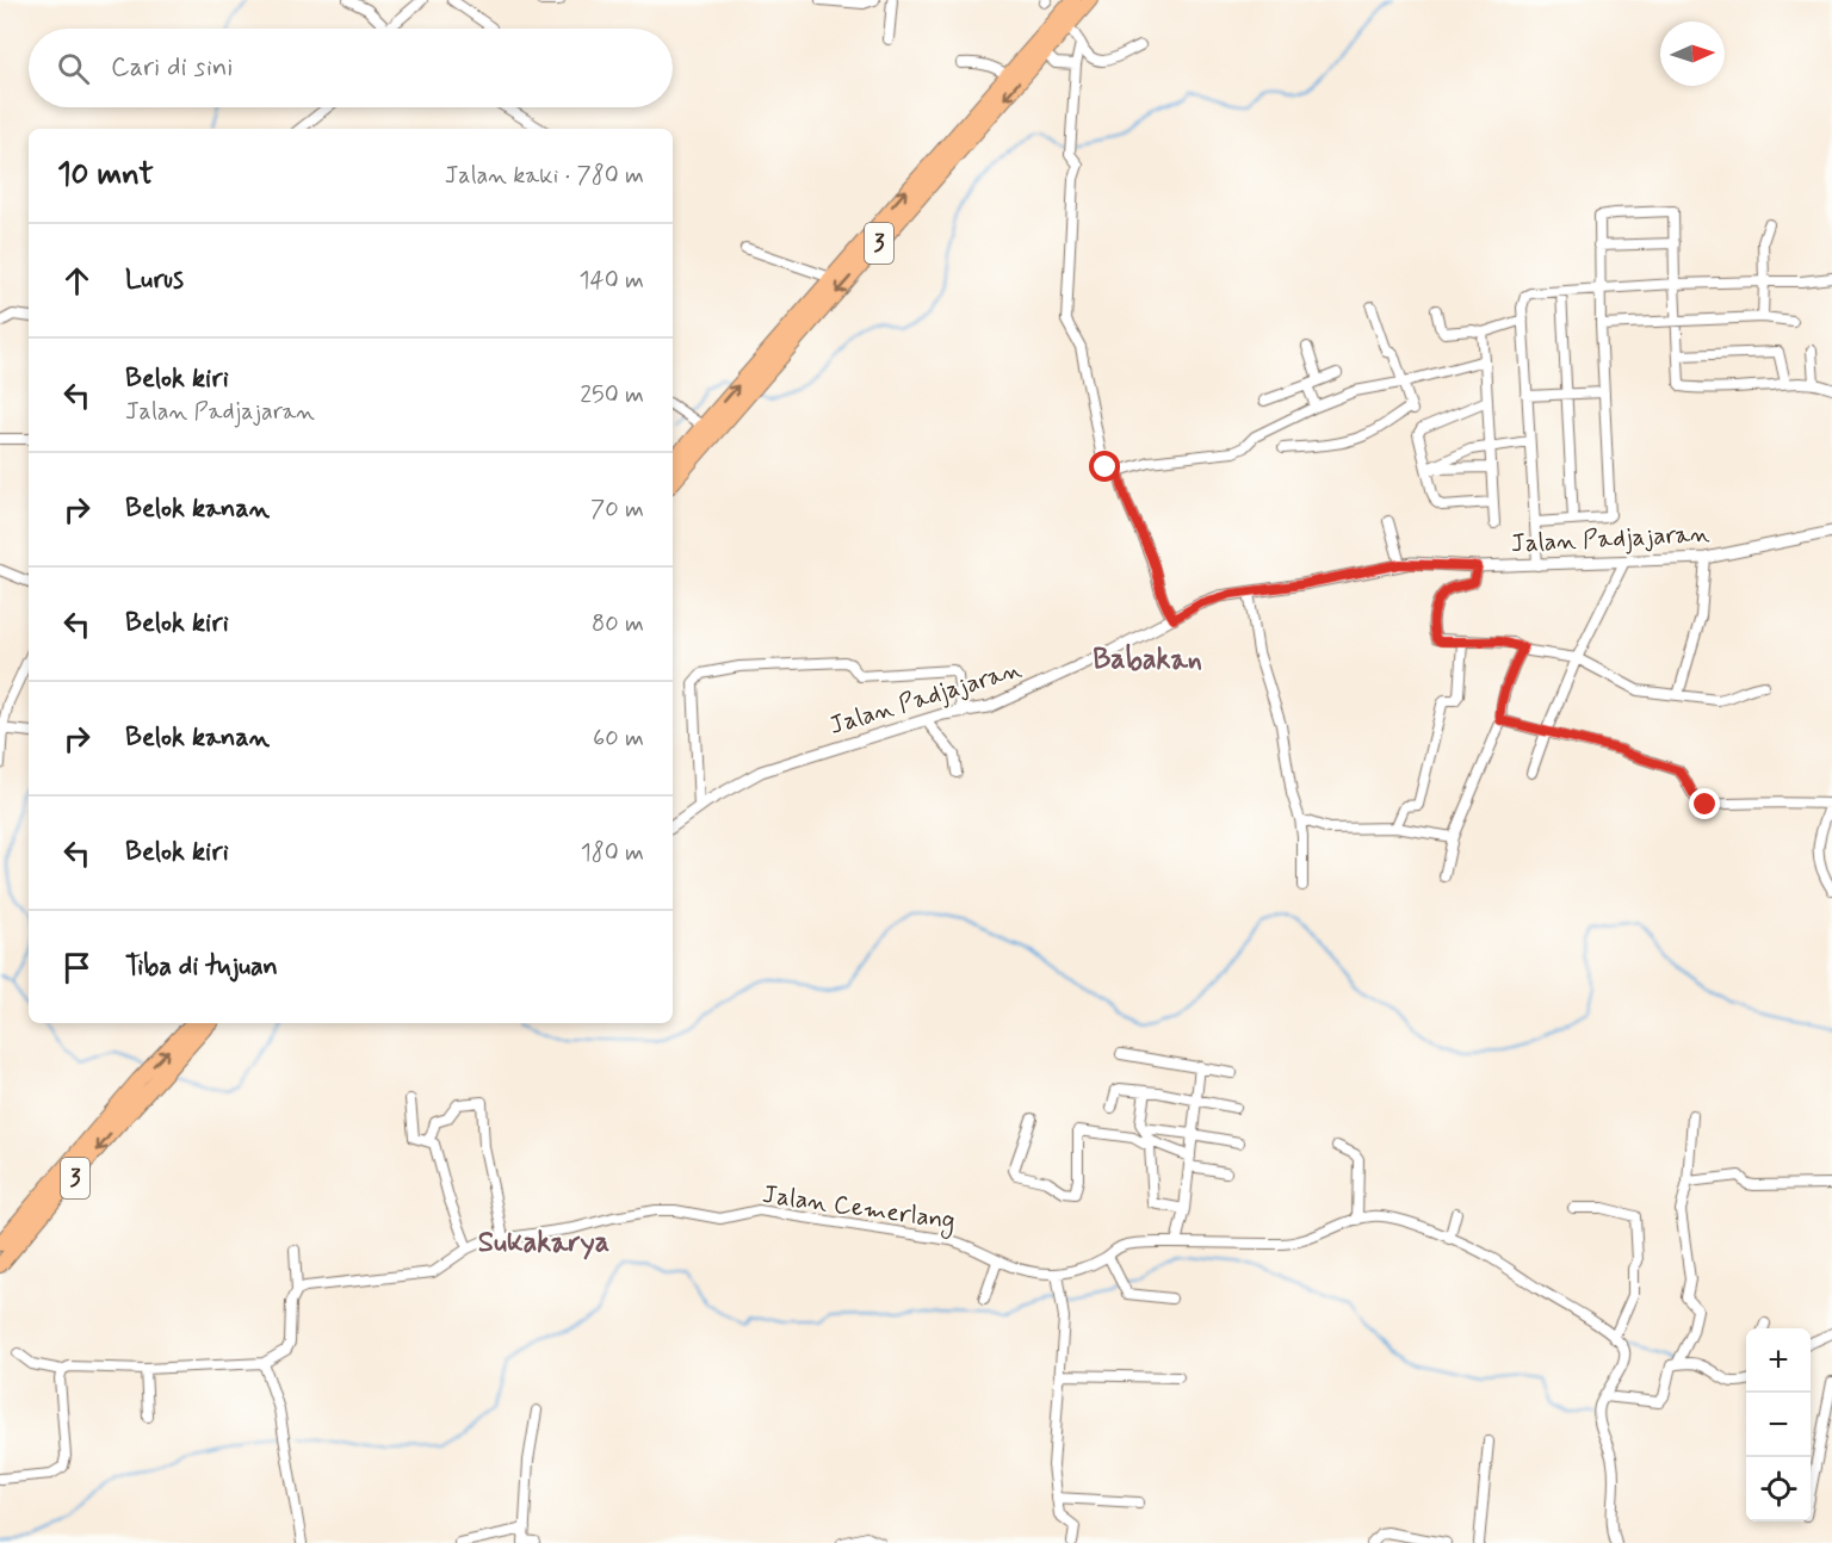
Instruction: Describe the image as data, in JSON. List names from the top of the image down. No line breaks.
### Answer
{"streets":{"main road":["3"],"street":["Jalan Padjajaran","Jalan Cemerlang"]},"districts":["Babakan","Sukakarya"],"north":"right","page":{"search":"Cari di sini","heading":["10 mnt","Jalan kaki · 780 m"],"list":[["Lurus","140 m"],["Belok kiri","Jalan Padjajaran","250 m"],["Belok kanan","70 m"],["Belok kiri","80 m"],["Belok kanan","60 m"],["Belok kiri","180 m"],"Tiba di tujuan"],"map_buttons":["+","−"]}}
